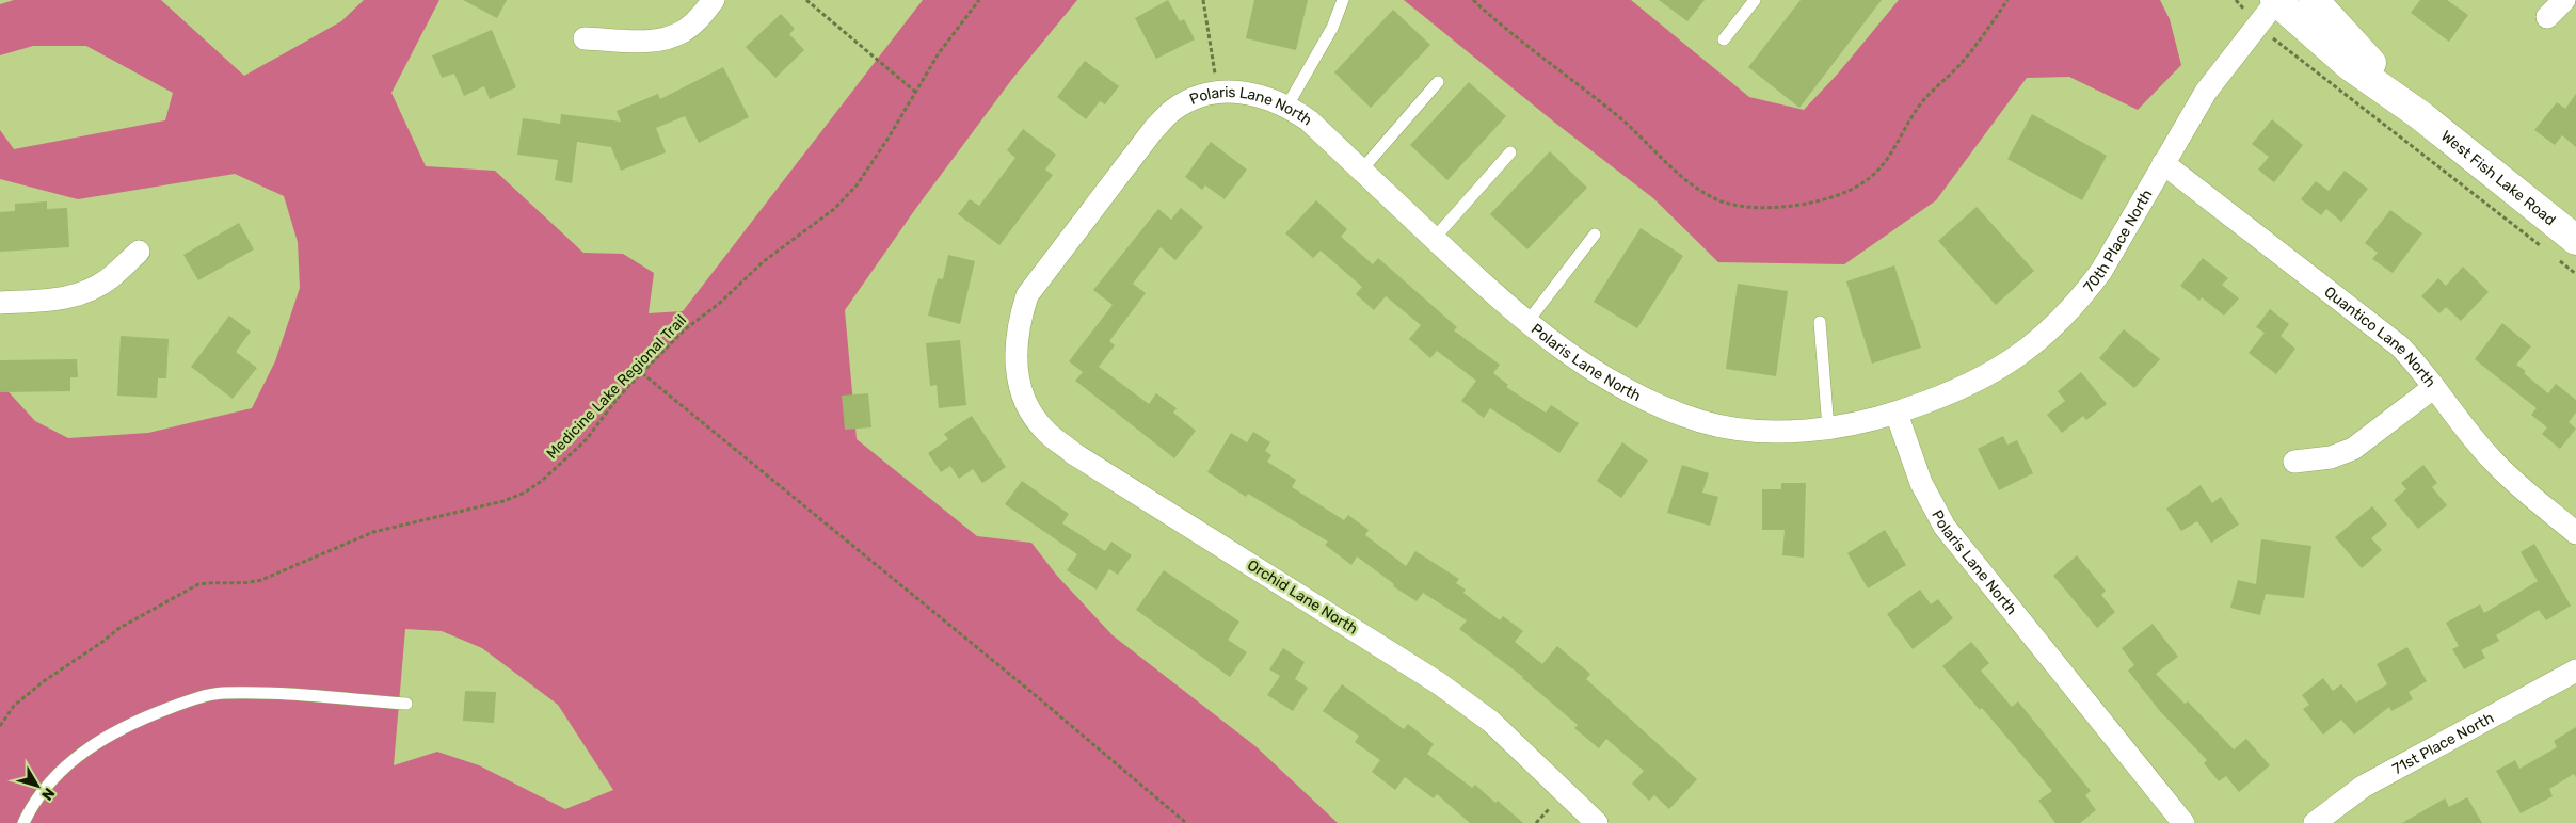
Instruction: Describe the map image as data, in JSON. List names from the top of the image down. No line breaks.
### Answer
{"streets":{"street":["Polaris Lane North","West Fish Lake Road","70th Place North","Quantico Lane North","Orchid Lane North","71st Place North"],"path":["Medicine Lake Regional Trail"]},"crossings":[["Polaris Lane North","70th Place North"],["Polaris Lane North","Orchid Lane North"],["West Fish Lake Road","70th Place North"],["70th Place North","Quantico Lane North"]],"north":"bottom right"}
